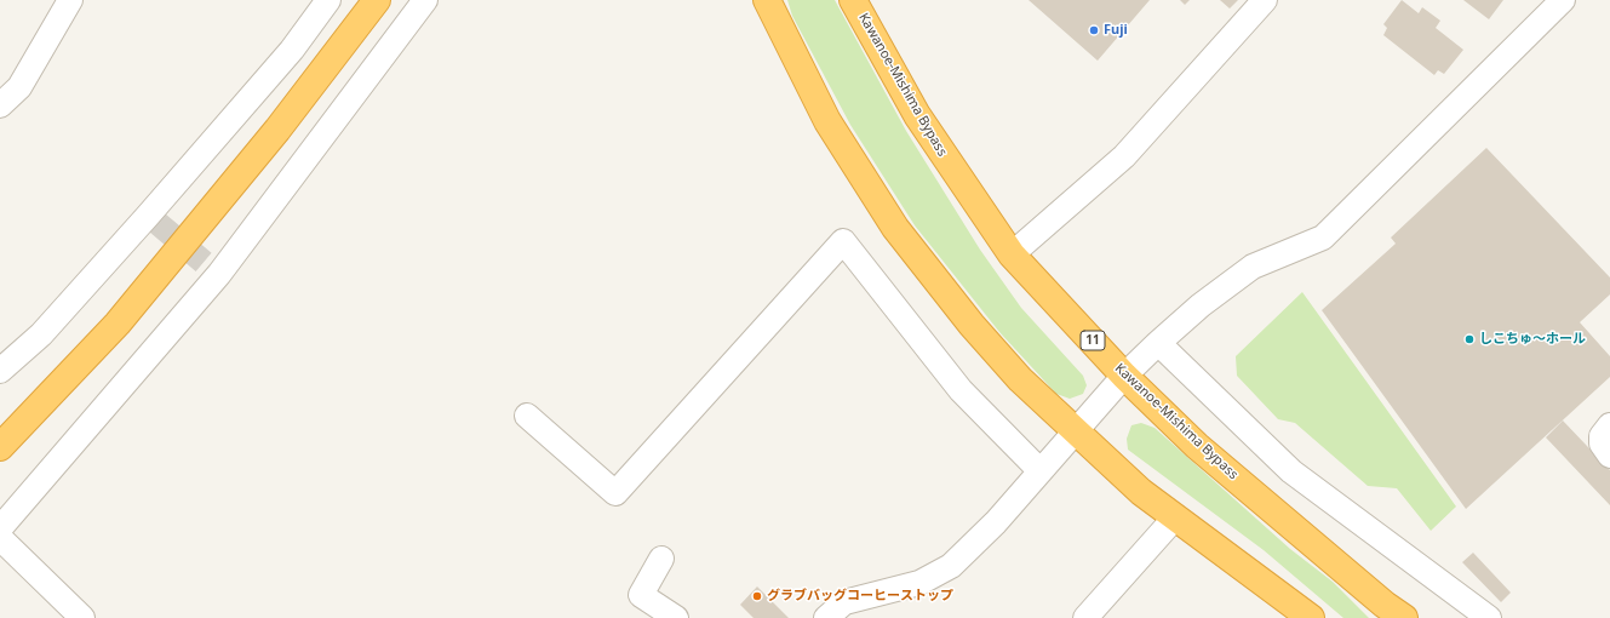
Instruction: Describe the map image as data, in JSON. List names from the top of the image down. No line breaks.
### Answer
{"streets":{"highway":["Kawanoe-Mishima Bypass","11"]},"places":["Fuji","しこちゅ～ホール","グラブバッグコーヒーストップ"]}
